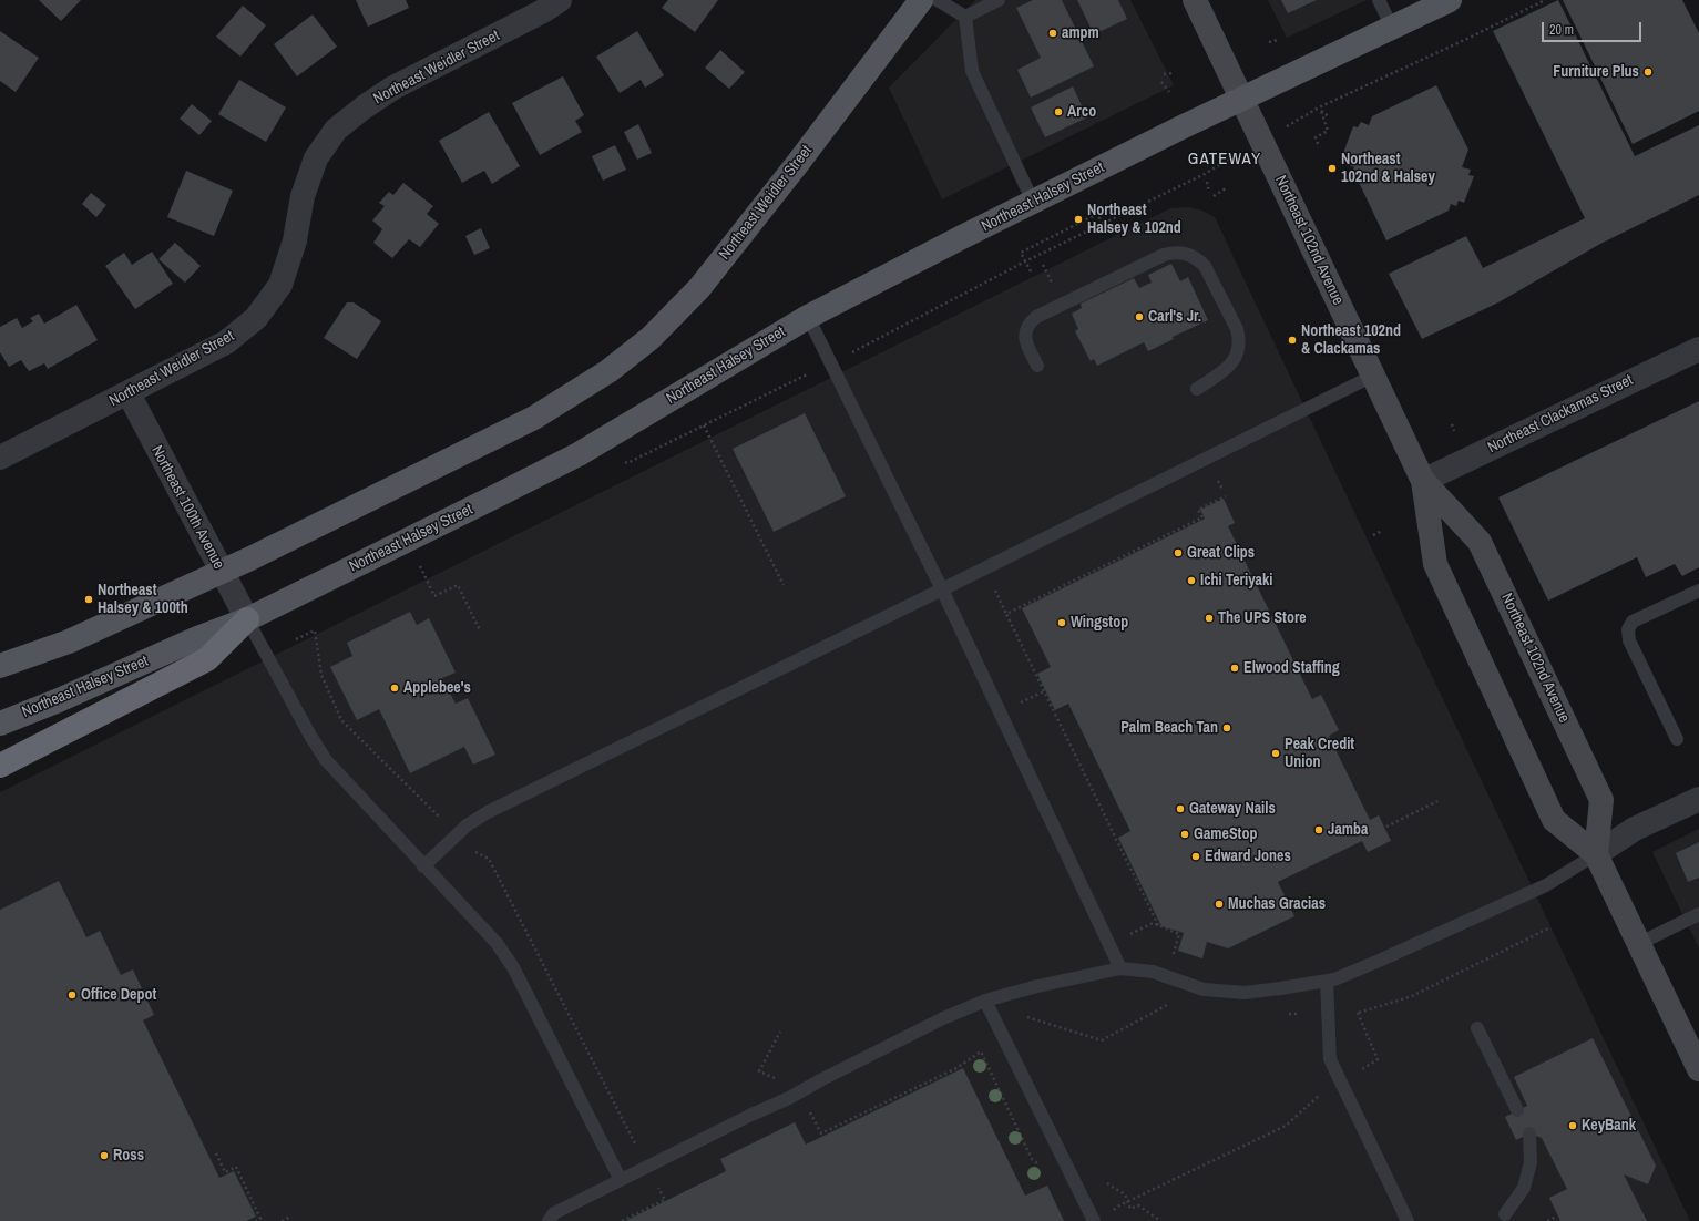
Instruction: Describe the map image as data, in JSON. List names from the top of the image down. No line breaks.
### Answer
{"streets":{"main road":["Northeast Weidler Street","Northeast Halsey Street","Northeast 102nd Avenue"],"street":["Northeast Clackamas Street","Northeast 100th Avenue"]},"crossings":[["Northeast Weidler Street","Northeast 100th Avenue"],["Northeast Halsey Street","Northeast 102nd Avenue"],["Northeast Halsey Street","Northeast 100th Avenue"],["Northeast 102nd Avenue","Northeast Clackamas Street"]],"districts":["GATEWAY"],"places":["ampm","Furniture Plus","Arco","Northeast 102nd & Halsey","Northeast Halsey & 102nd","Carl's Jr.","Northeast 102nd & Clackamas","Great Clips","Ichi Teriyaki","Northeast Halsey & 100th","The UPS Store","Wingstop","Elwood Staffing","Applebee's","Palm Beach Tan","Peak Credit Union","Gateway Nails","Jamba","GameStop","Edward Jones","Muchas Gracias","Office Depot","KeyBank","Ross"],"scale_bar":"20 m"}
